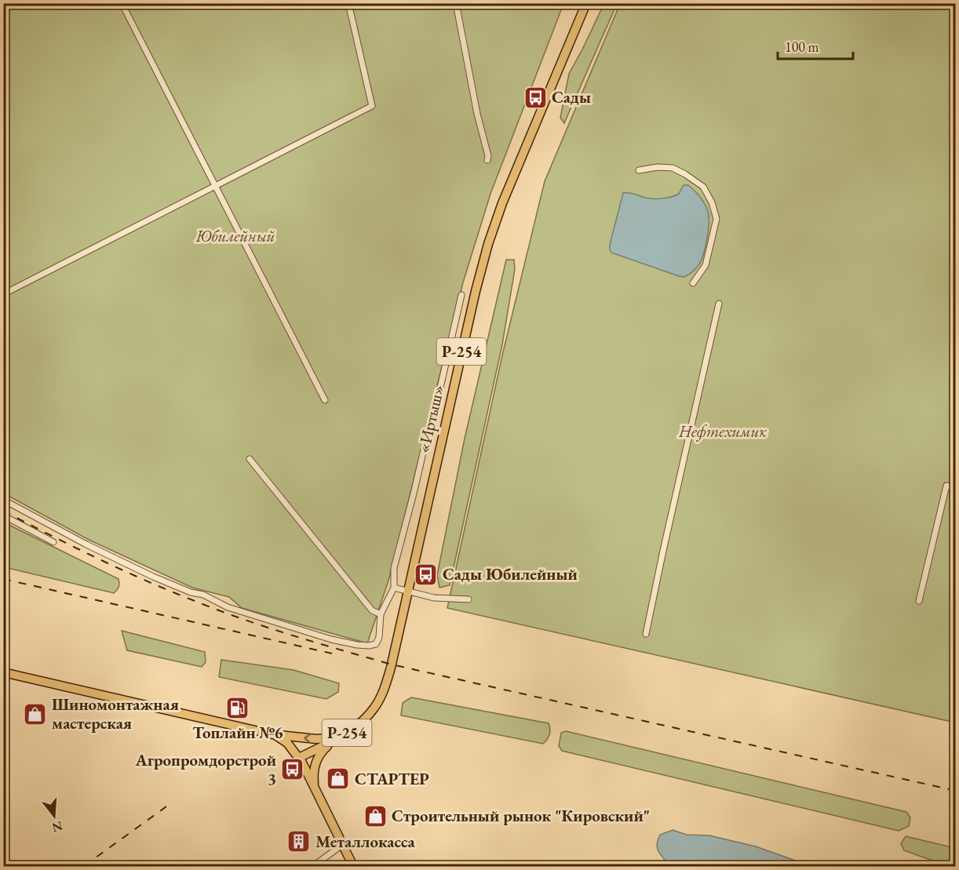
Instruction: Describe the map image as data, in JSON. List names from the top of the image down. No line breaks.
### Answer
{"streets":{"main road":["Р-254","«Иртыш»"]},"parks":["Юбилейный","Нефтехимик"],"places":{"bus stop":["Сады","Сады Юбилейный","Агропромдорстрой 3"],"fuel station":["Топлайн №6"],"shop":["Шиномонтажная мастерская","СТАРТЕР","Строительный рынок \"Кировский\""],"building":["Металлокасса"]},"scale_bar":"100 m","north":"bottom"}
